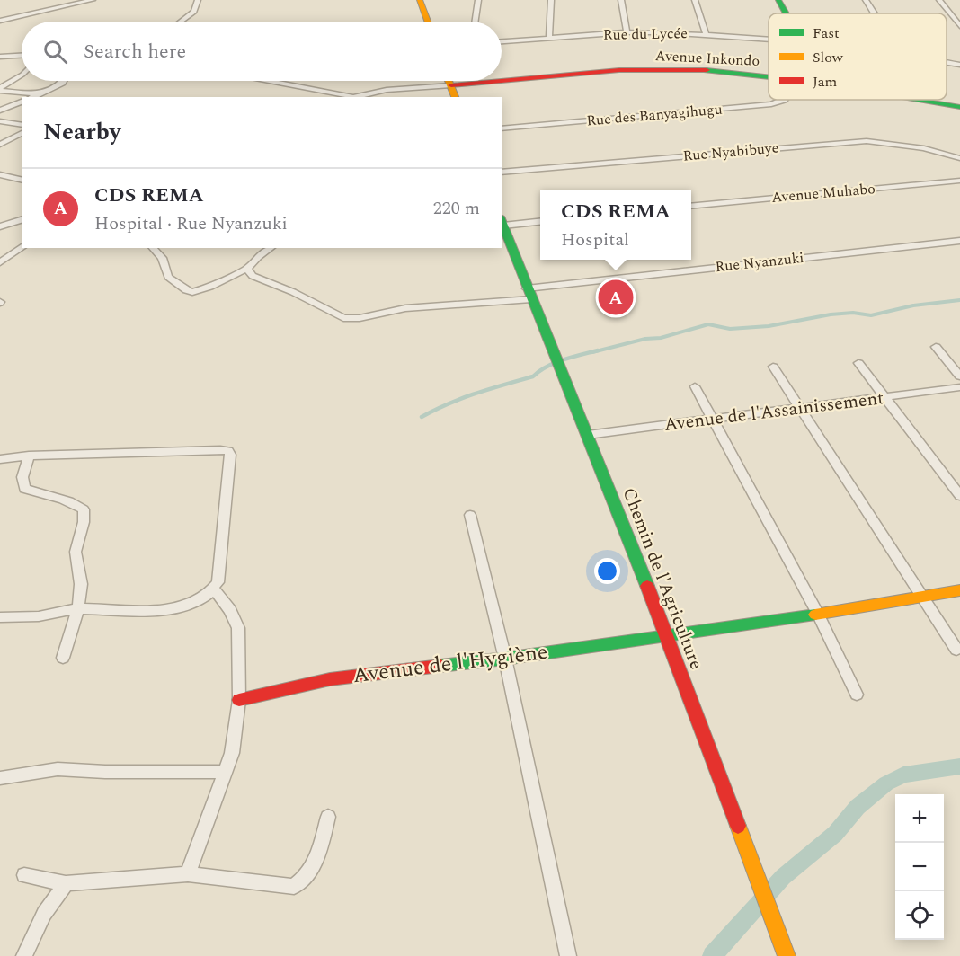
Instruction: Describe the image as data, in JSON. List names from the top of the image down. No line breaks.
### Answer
{"streets":{"street":["Rue du Lycée","Avenue Inkondo","Rue des Banyagihugu","Rue Nyabibuye","Avenue Muhabo","Rue Nyanzuki","Avenue de l'Assainissement","Chemin de l'Agriculture","Avenue de l'Hygiène"]},"crossings":[["Rue Nyanzuki","Chemin de l'Agriculture"],["Avenue de l'Assainissement","Chemin de l'Agriculture"],["Chemin de l'Agriculture","Avenue de l'Hygiène"]],"legend":["Fast","Slow","Jam"],"page":{"search":"Search here","heading":"Nearby","list":[{"mark":"A","name":"CDS REMA","note":"Hospital · Rue Nyanzuki","value":"220 m"}],"popup":["CDS REMA","Hospital"],"pins":"A","map_buttons":["+","−"]}}
